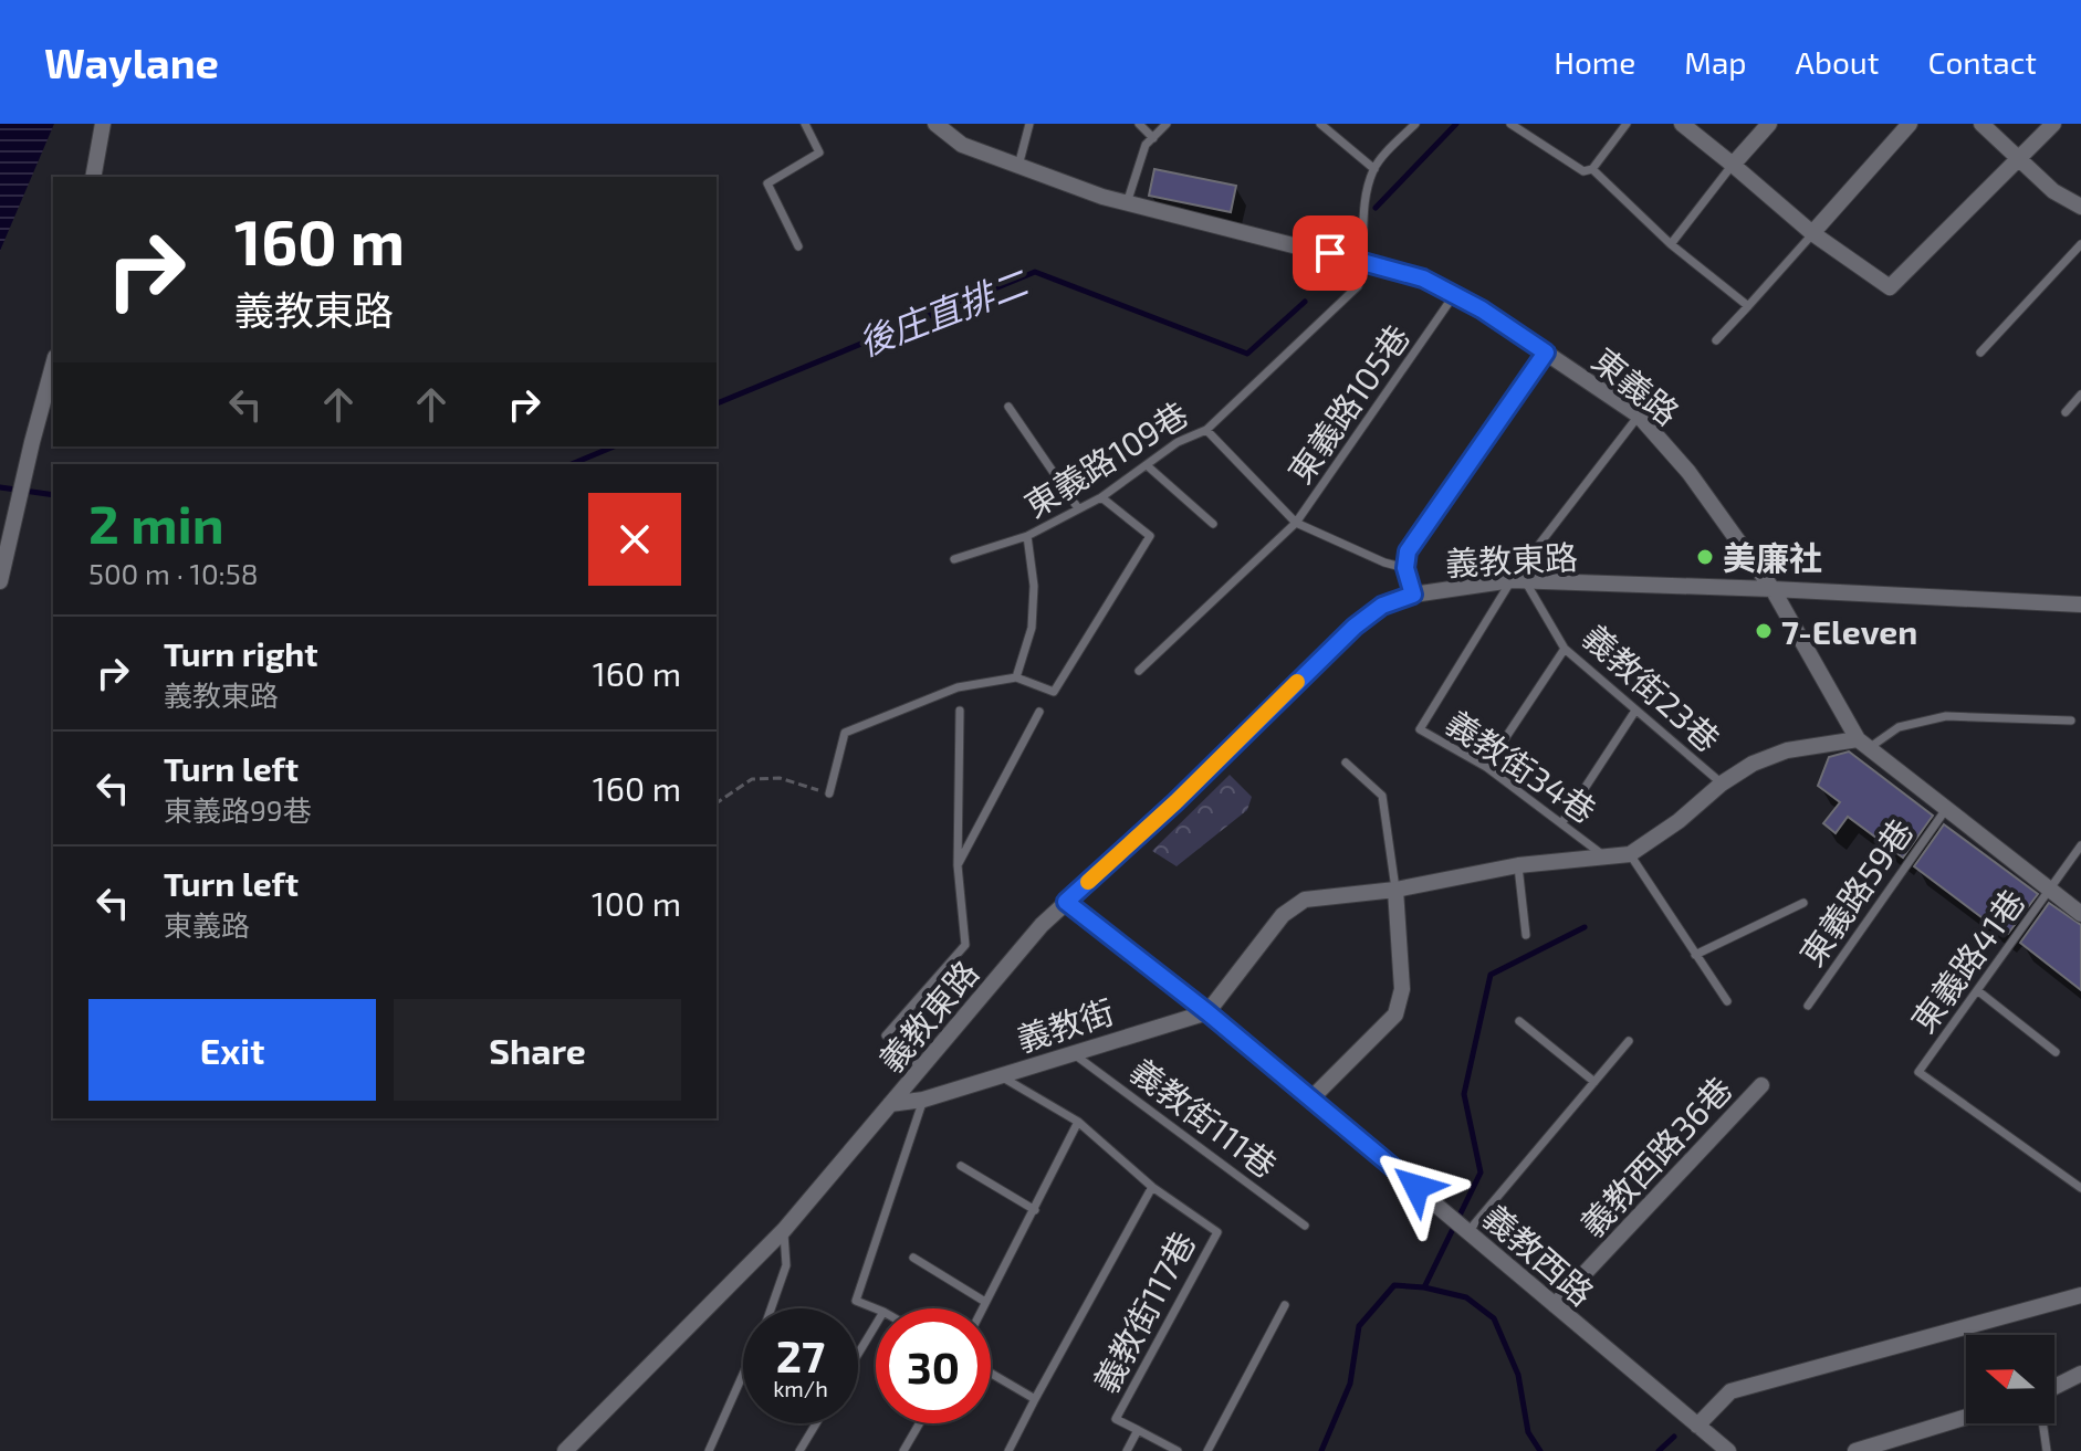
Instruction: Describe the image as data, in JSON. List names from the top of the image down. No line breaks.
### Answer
{"streets":{"street":["東義路","義教東路","義教街","義教西路36巷","義教西路"],"lane":["東義路105巷","東義路109巷","義教街23巷","義教街34巷","東義路59巷","東義路41巷","義教街111巷","義教街117巷"]},"crossings":[["東義路","東義路105巷"],["東義路","東義路109巷"],["東義路","義教東路"],["東義路","東義路59巷"],["東義路","東義路41巷"],["東義路105巷","東義路109巷"],["義教東路","義教街23巷"],["義教東路","義教街34巷"],["義教東路","義教街"],["義教東路","義教西路"],["義教街23巷","義教街34巷"],["義教街","義教街111巷"],["義教街","義教西路"],["義教街","義教街117巷"],["義教西路36巷","義教西路"]],"water":["後庄直排二"],"places":["美廉社","7-Eleven"],"north":"left","page":{"header":"Waylane","nav":["Home","Map","About","Contact"],"turn":["160 m","義教東路"],"heading":["2 min","500 m · 10:58"],"list":[{"name":"Turn right","note":"義教東路","value":"160 m"},{"name":"Turn left","note":"東義路99巷","value":"160 m"},{"name":"Turn left","note":"東義路","value":"100 m"}],"buttons":["Exit","Share"],"speed":"27 km/h","limit":"30"}}
